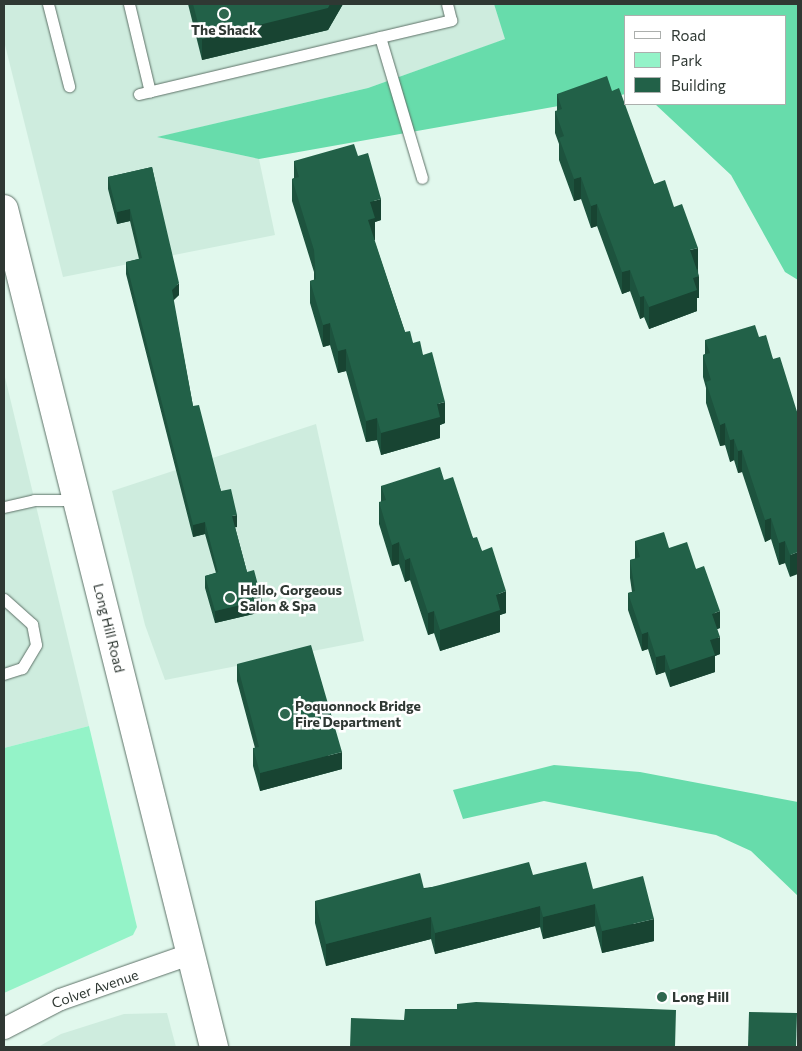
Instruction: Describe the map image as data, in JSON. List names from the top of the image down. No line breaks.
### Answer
{"streets":{"main road":["Long Hill Road"],"street":["Colver Avenue"]},"crossings":[["Long Hill Road","Colver Avenue"]],"places":["The Shack","Hello, Gorgeous Salon & Spa","Poquonnock Bridge Fire Department","Long Hill"],"legend":["Road","Park","Building"]}
